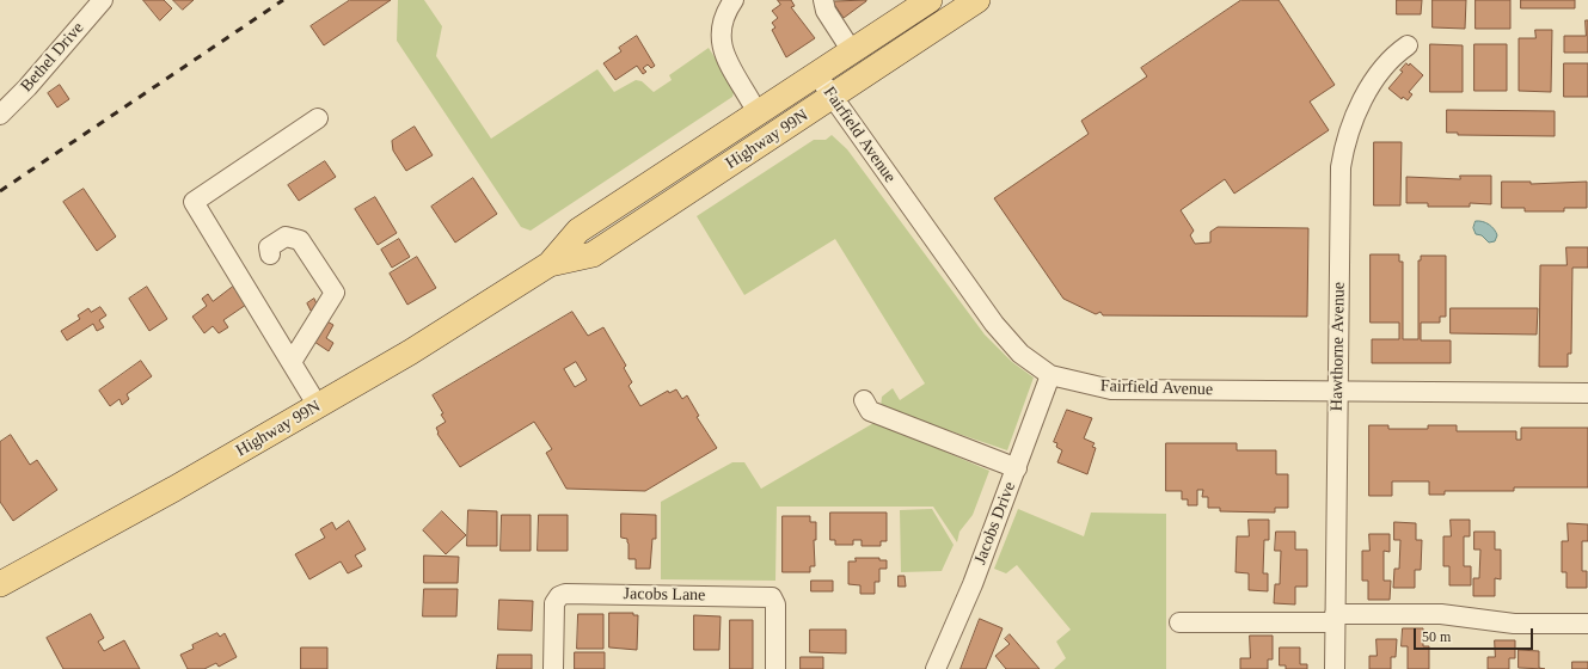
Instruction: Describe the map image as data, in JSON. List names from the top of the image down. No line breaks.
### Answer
{"streets":{"main road":["Highway 99N"],"street":["Bethel Drive","Fairfield Avenue","Hawthorne Avenue","Jacobs Drive","Jacobs Lane"]},"crossings":[["Fairfield Avenue","Highway 99N"],["Fairfield Avenue","Hawthorne Avenue"],["Fairfield Avenue","Jacobs Drive"]],"scale_bar":"50 m"}
